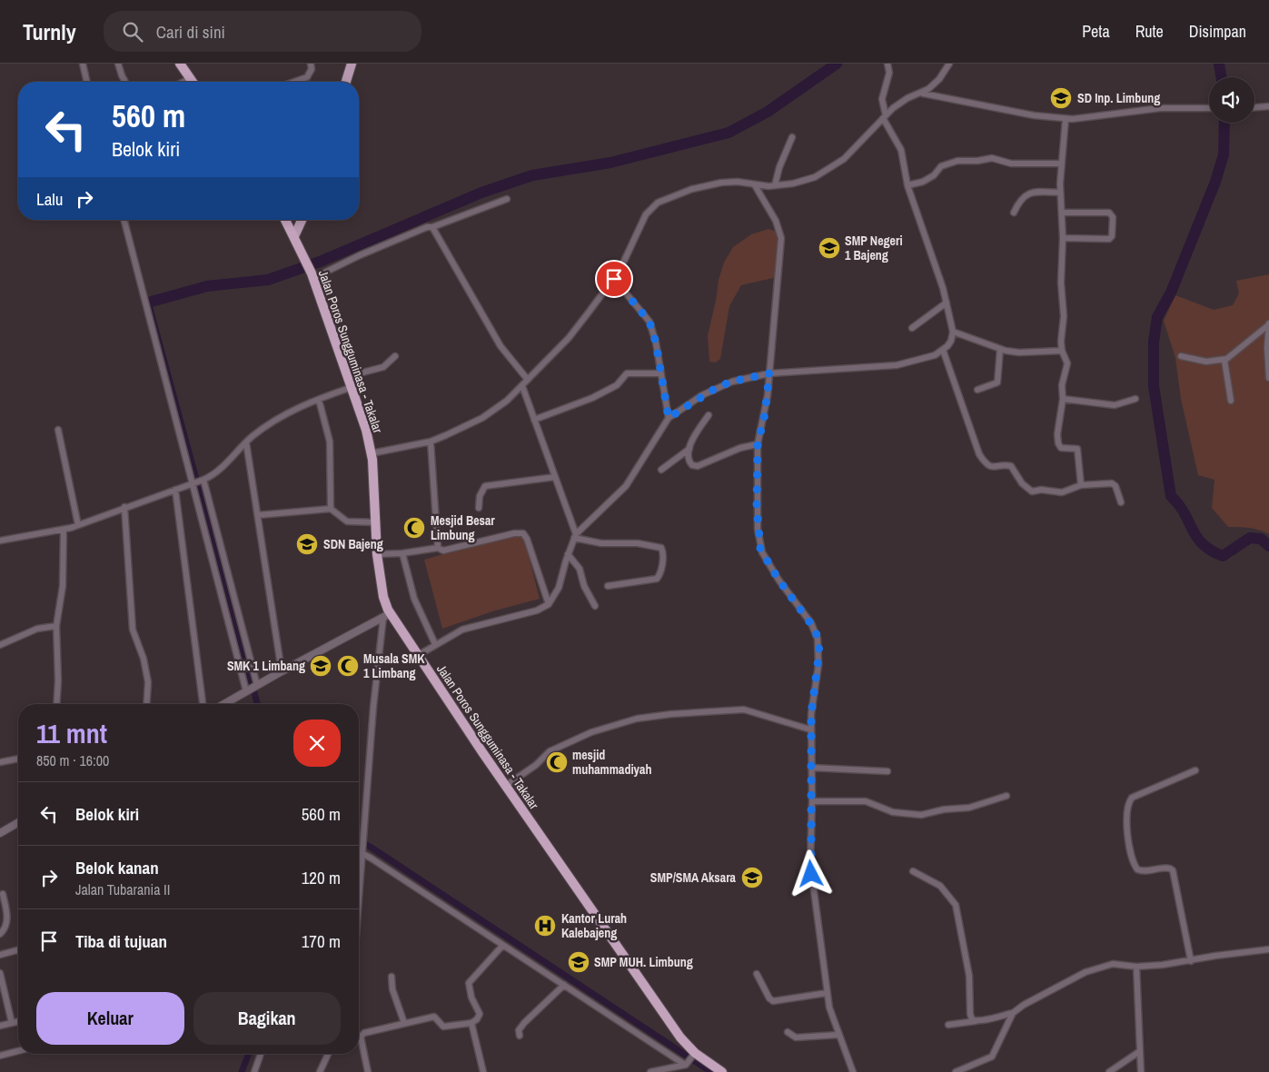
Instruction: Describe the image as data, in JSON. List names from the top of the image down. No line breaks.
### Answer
{"streets":{"highway":["Jalan Poros Sungguminasa - Takalar"]},"places":{"school or university":["SD Inp. Limbung","SMP Negeri 1 Bajeng","SDN Bajeng","SMK 1 Limbang","SMP/SMA Aksara","SMP MUH. Limbung"],"mosque":["Mesjid Besar Limbung","Musala SMK 1 Limbang","mesjid muhammadiyah"],"hospital":["Kantor Lurah Kalebajeng"]},"page":{"header":"Turnly","search":"Cari di sini","nav":["Peta","Rute","Disimpan"],"turn":["560 m","Belok kiri"],"then":"Lalu","heading":["11 mnt","850 m · 16:00"],"list":[{"name":"Belok kiri","value":"560 m"},{"name":"Belok kanan","note":"Jalan Tubarania II","value":"120 m"},{"name":"Tiba di tujuan","value":"170 m"}],"buttons":["Keluar","Bagikan"]}}
